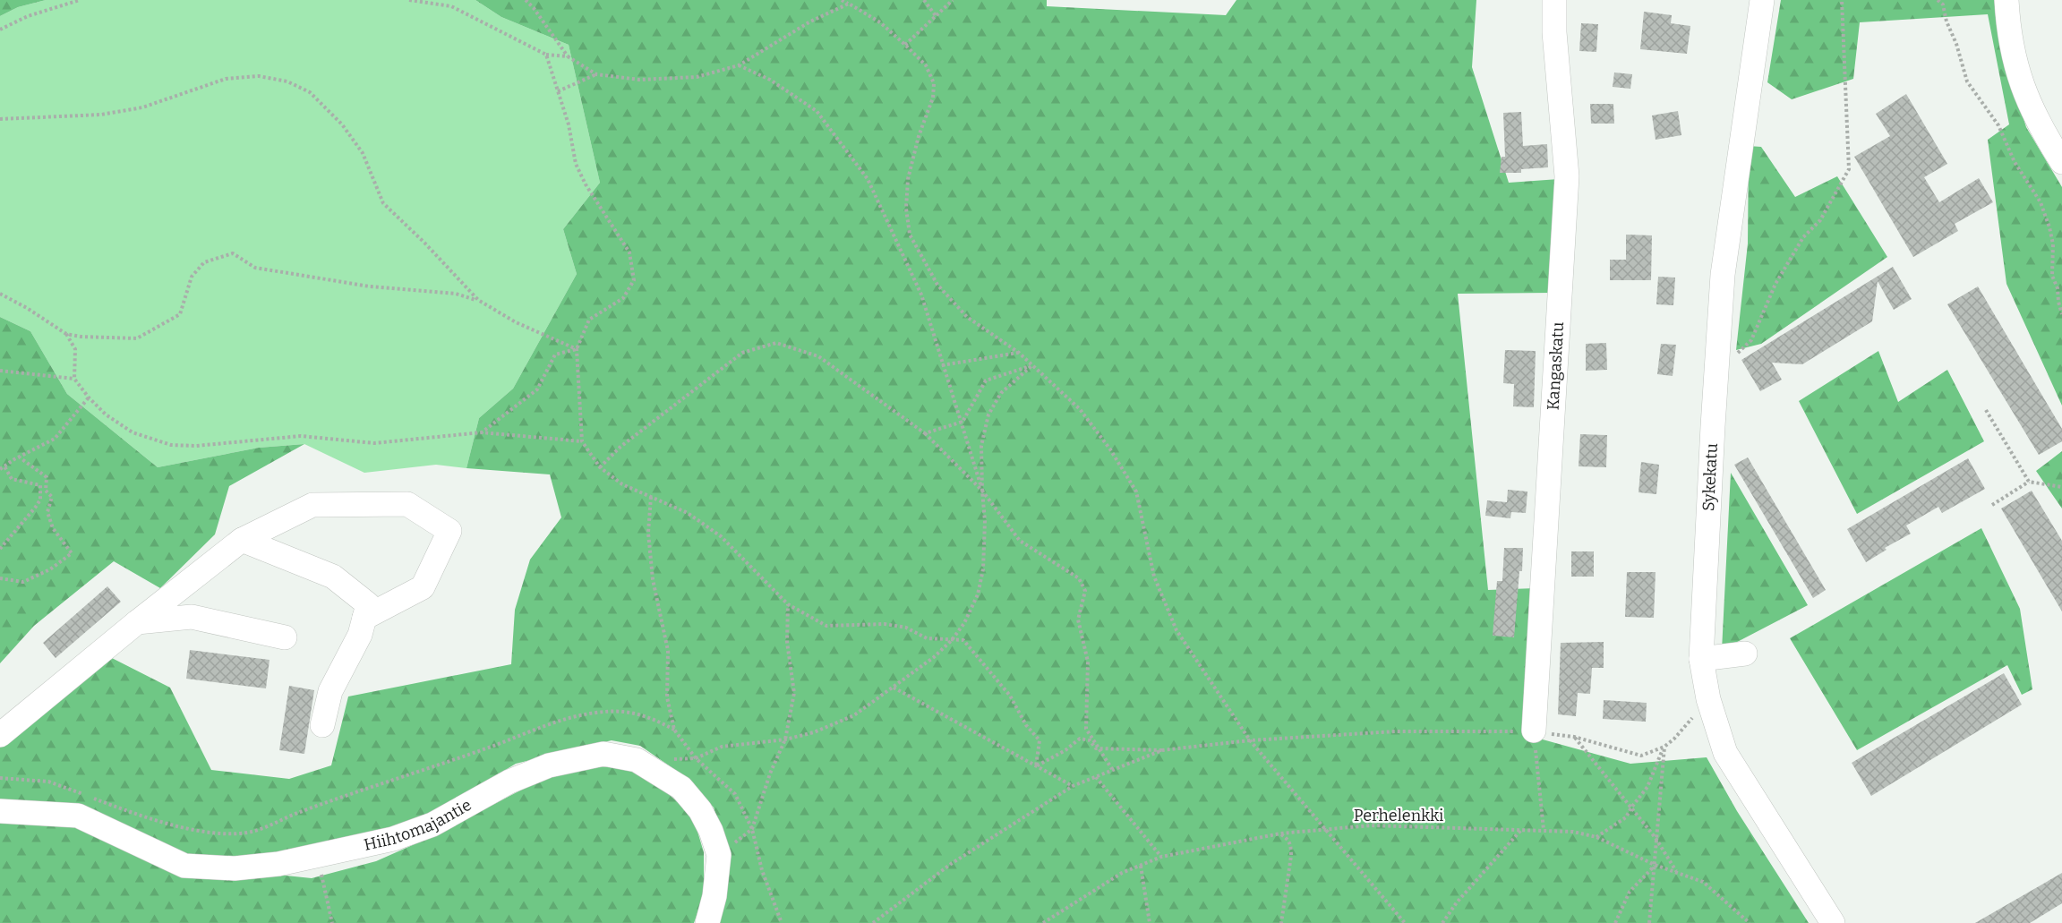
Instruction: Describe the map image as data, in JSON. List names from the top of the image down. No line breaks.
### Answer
{"streets":{"street":["Kangaskatu","Sykekatu","Hiihtomajantie"],"path":["Perhelenkki"]}}
